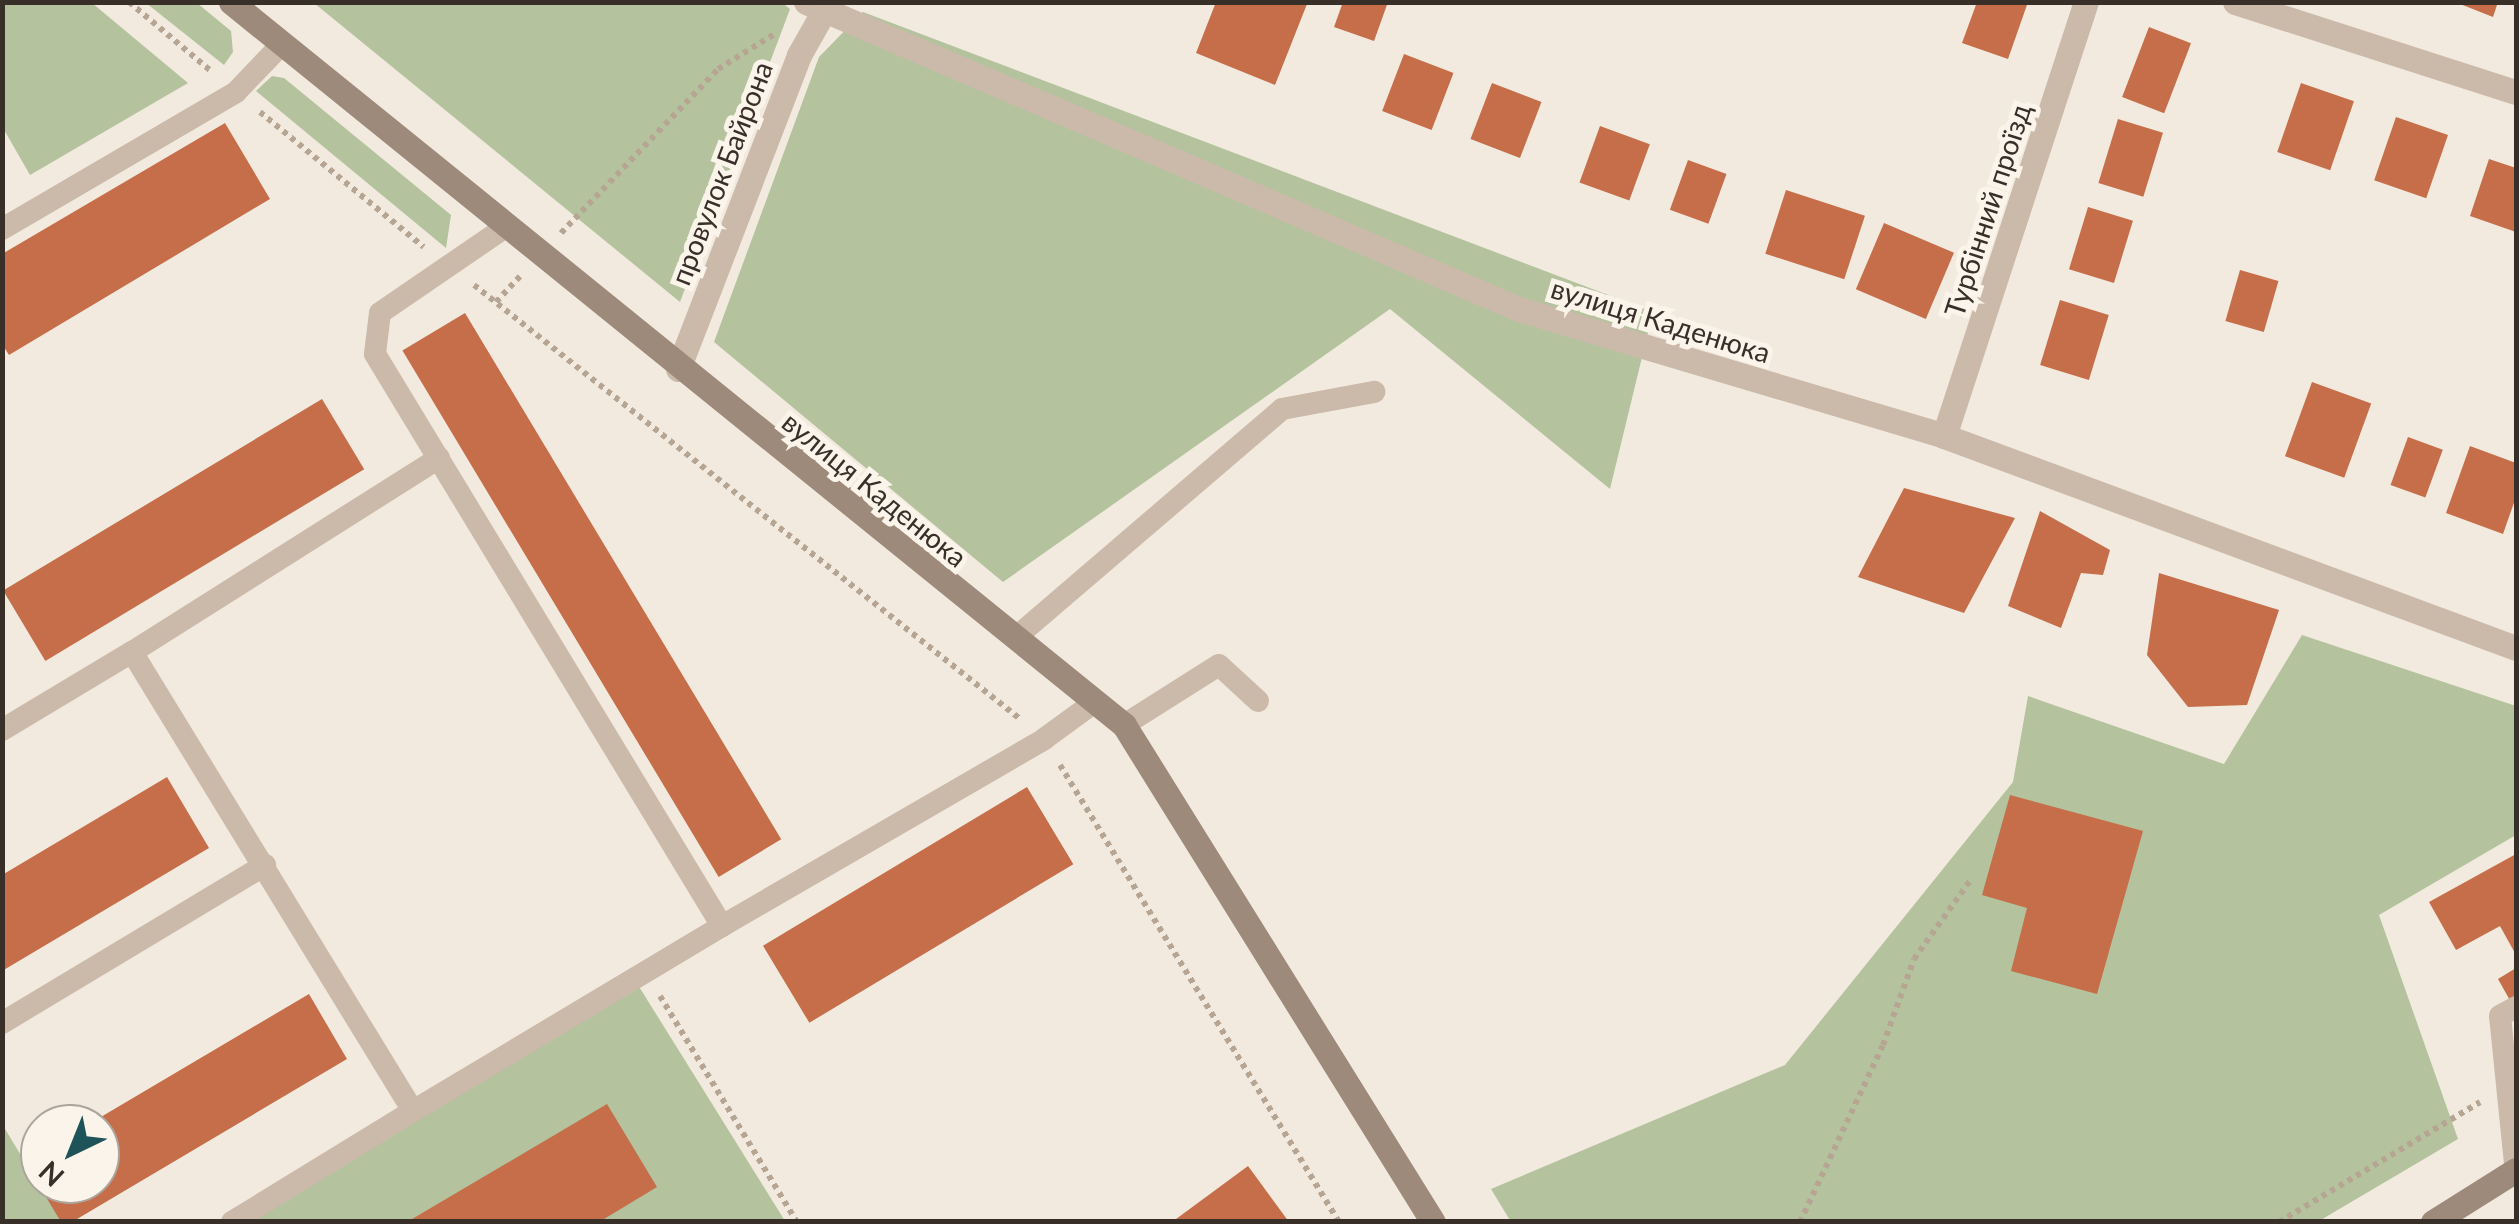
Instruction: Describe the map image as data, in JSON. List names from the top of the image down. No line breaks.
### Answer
{"streets":{"street":["провулок Байрона","Турбінний проїзд","вулиця Каденюка"]},"crossings":[["провулок Байрона","вулиця Каденюка"],["Турбінний проїзд","вулиця Каденюка"]],"north":"bottom left"}
